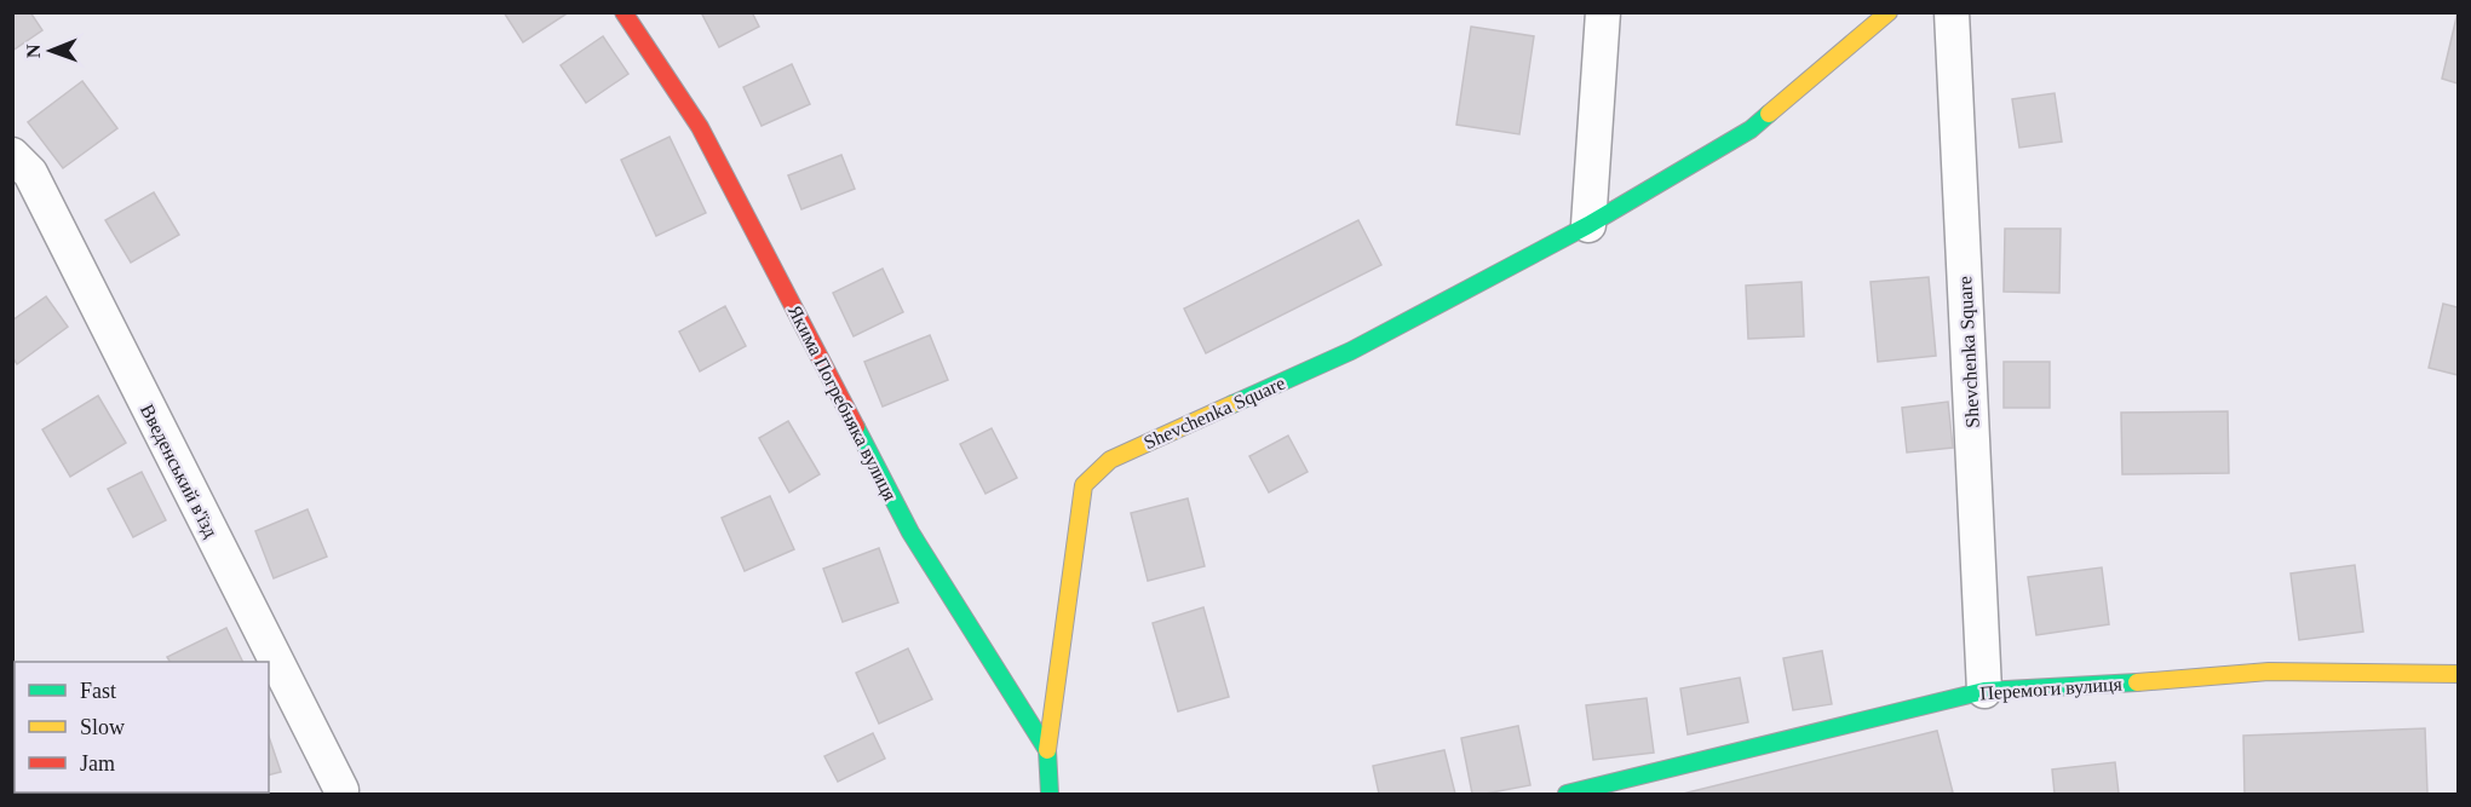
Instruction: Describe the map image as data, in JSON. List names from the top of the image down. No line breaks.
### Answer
{"streets":{"street":["Shevchenka Square","Якима Погребняка вулиця","Введенський в'їзд","Перемоги вулиця"]},"crossings":[["Shevchenka Square","Якима Погребняка вулиця"],["Shevchenka Square","Перемоги вулиця"]],"legend":["Fast","Slow","Jam"],"north":"left"}
